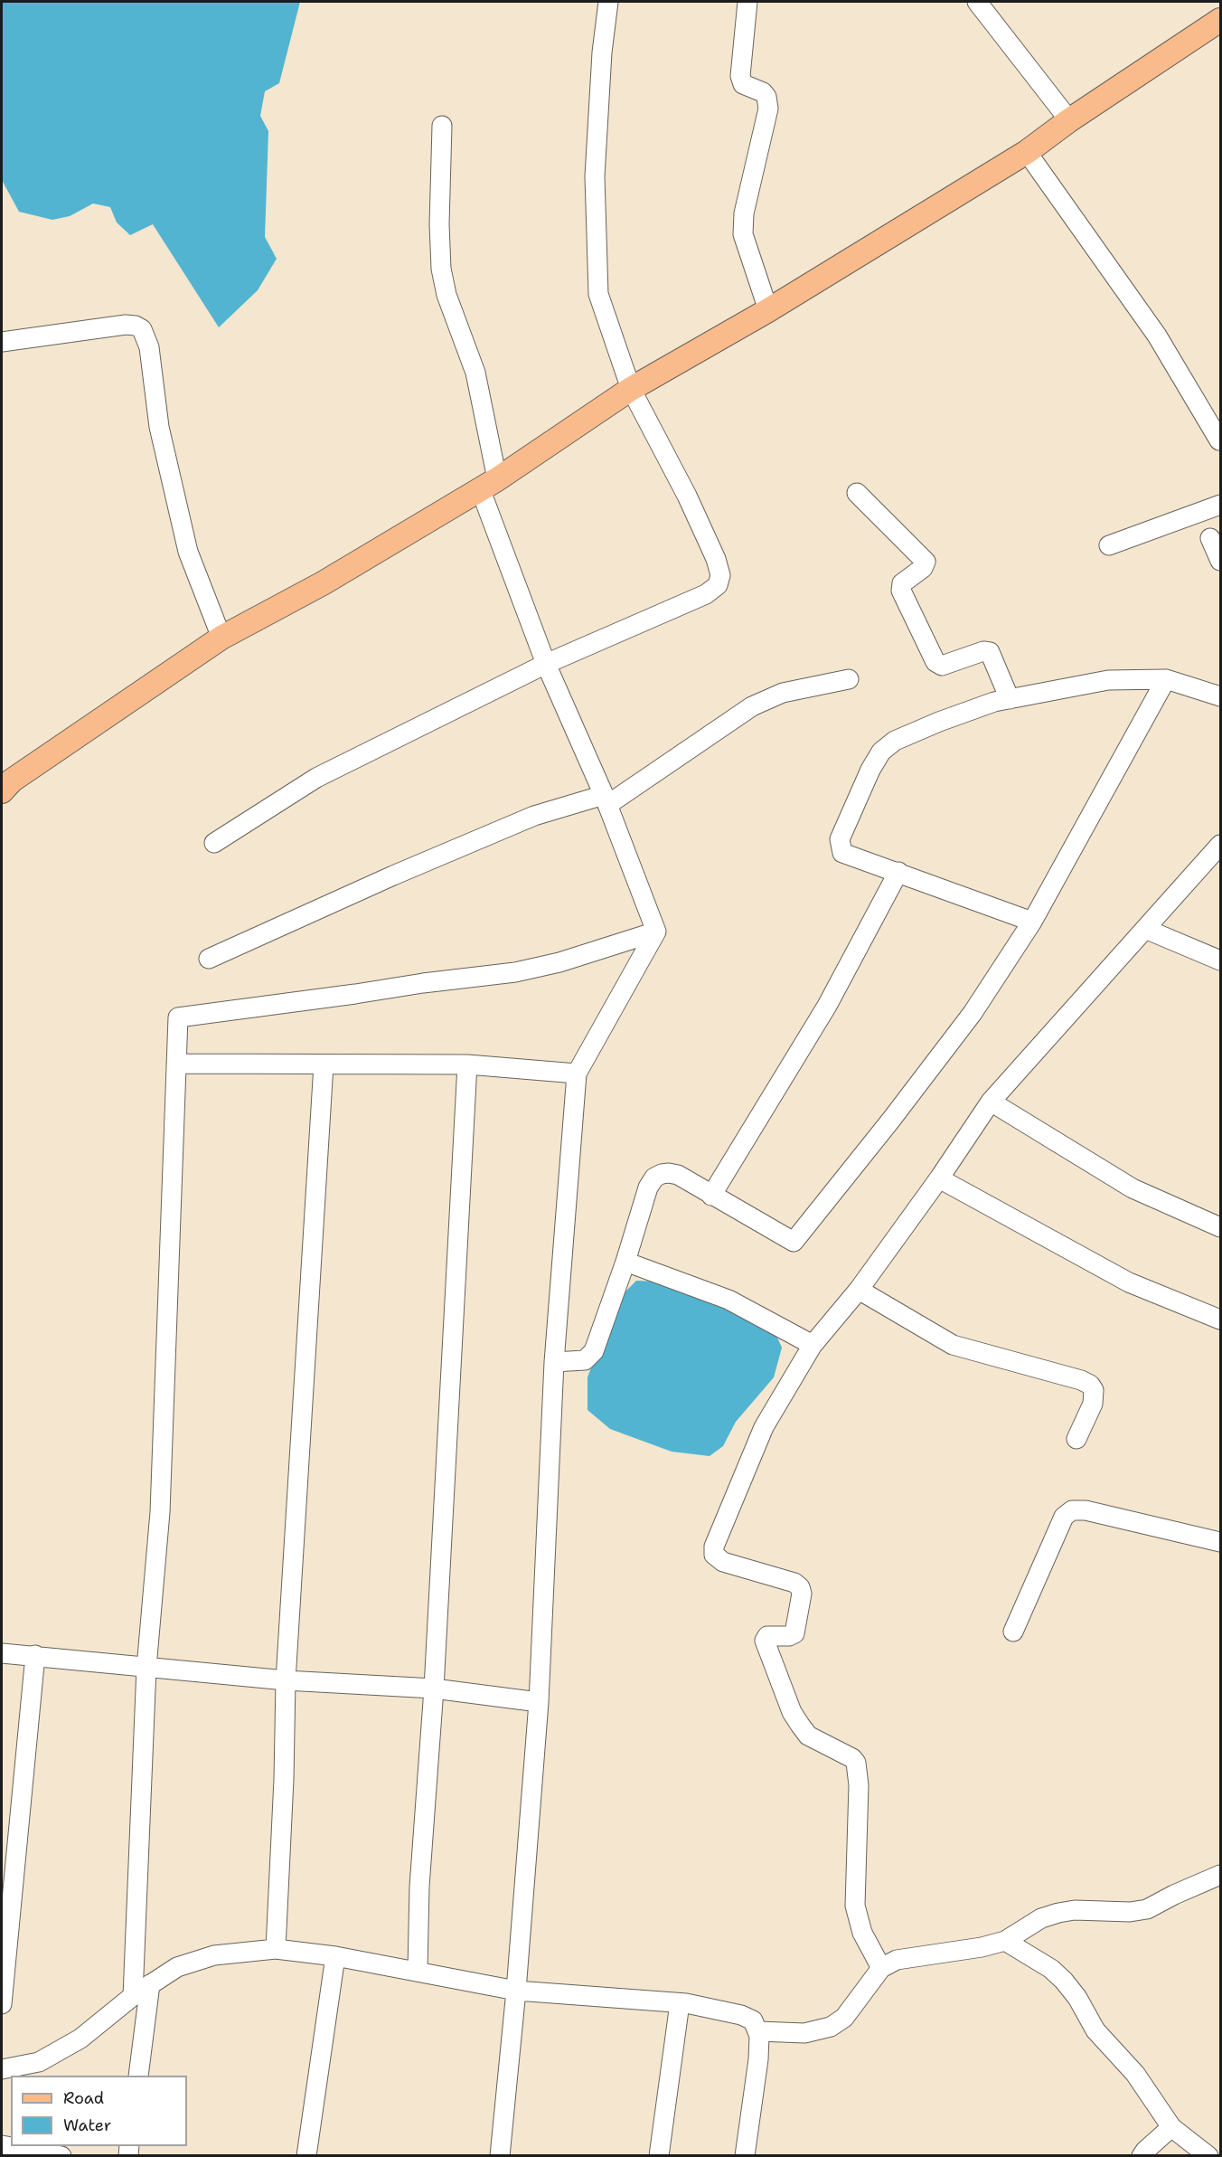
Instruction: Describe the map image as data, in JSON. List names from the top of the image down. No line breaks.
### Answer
{"legend":["Road","Water"]}
